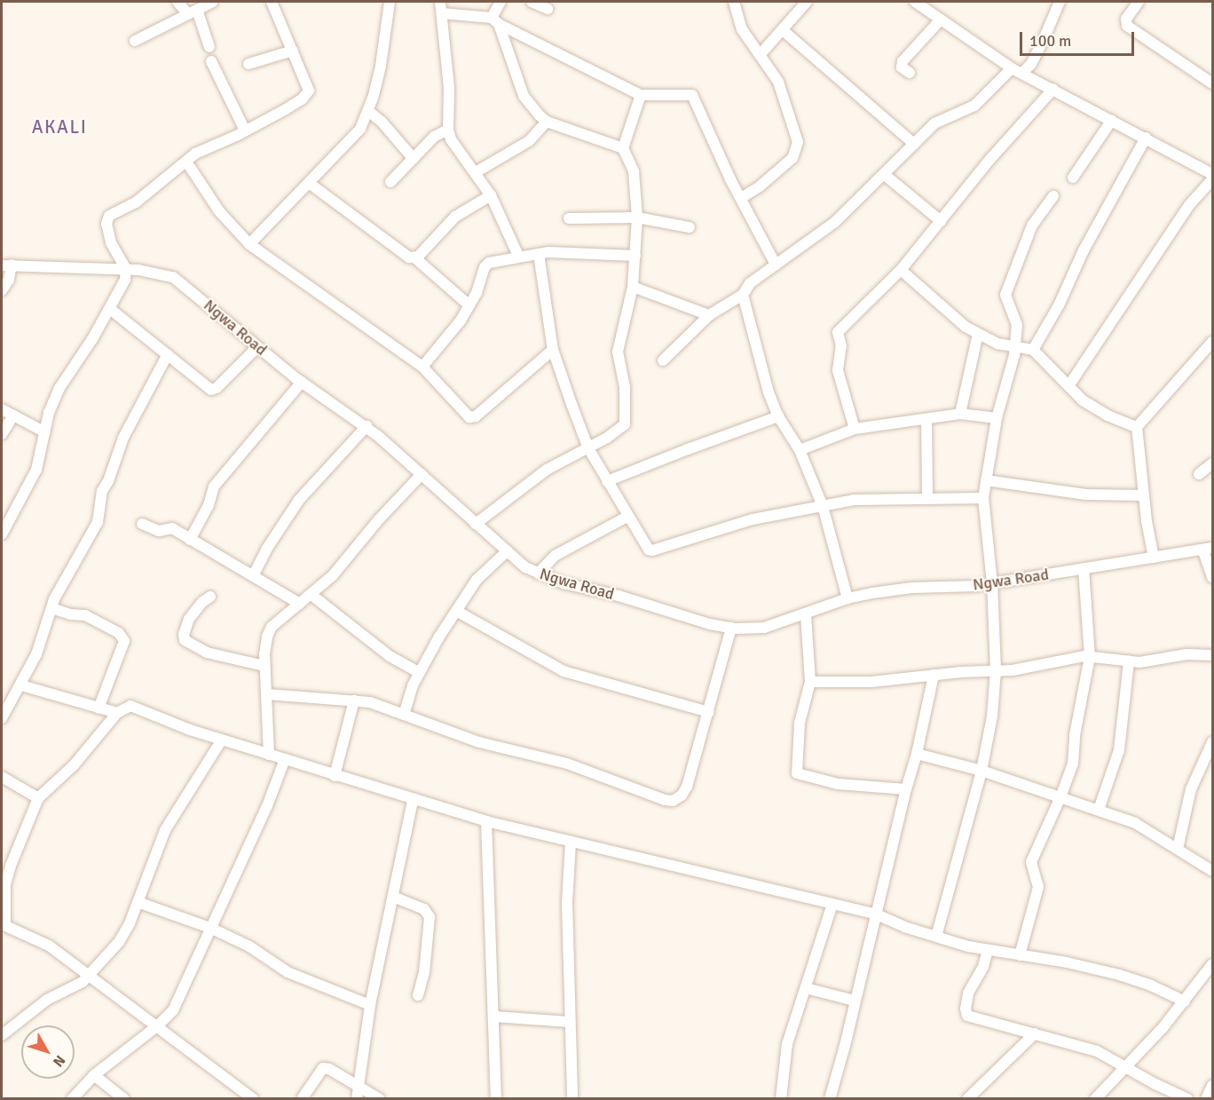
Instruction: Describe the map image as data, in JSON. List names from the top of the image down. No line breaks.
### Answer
{"streets":{"street":["Ngwa Road"]},"districts":["AKALI"],"scale_bar":"100 m","north":"bottom right"}
